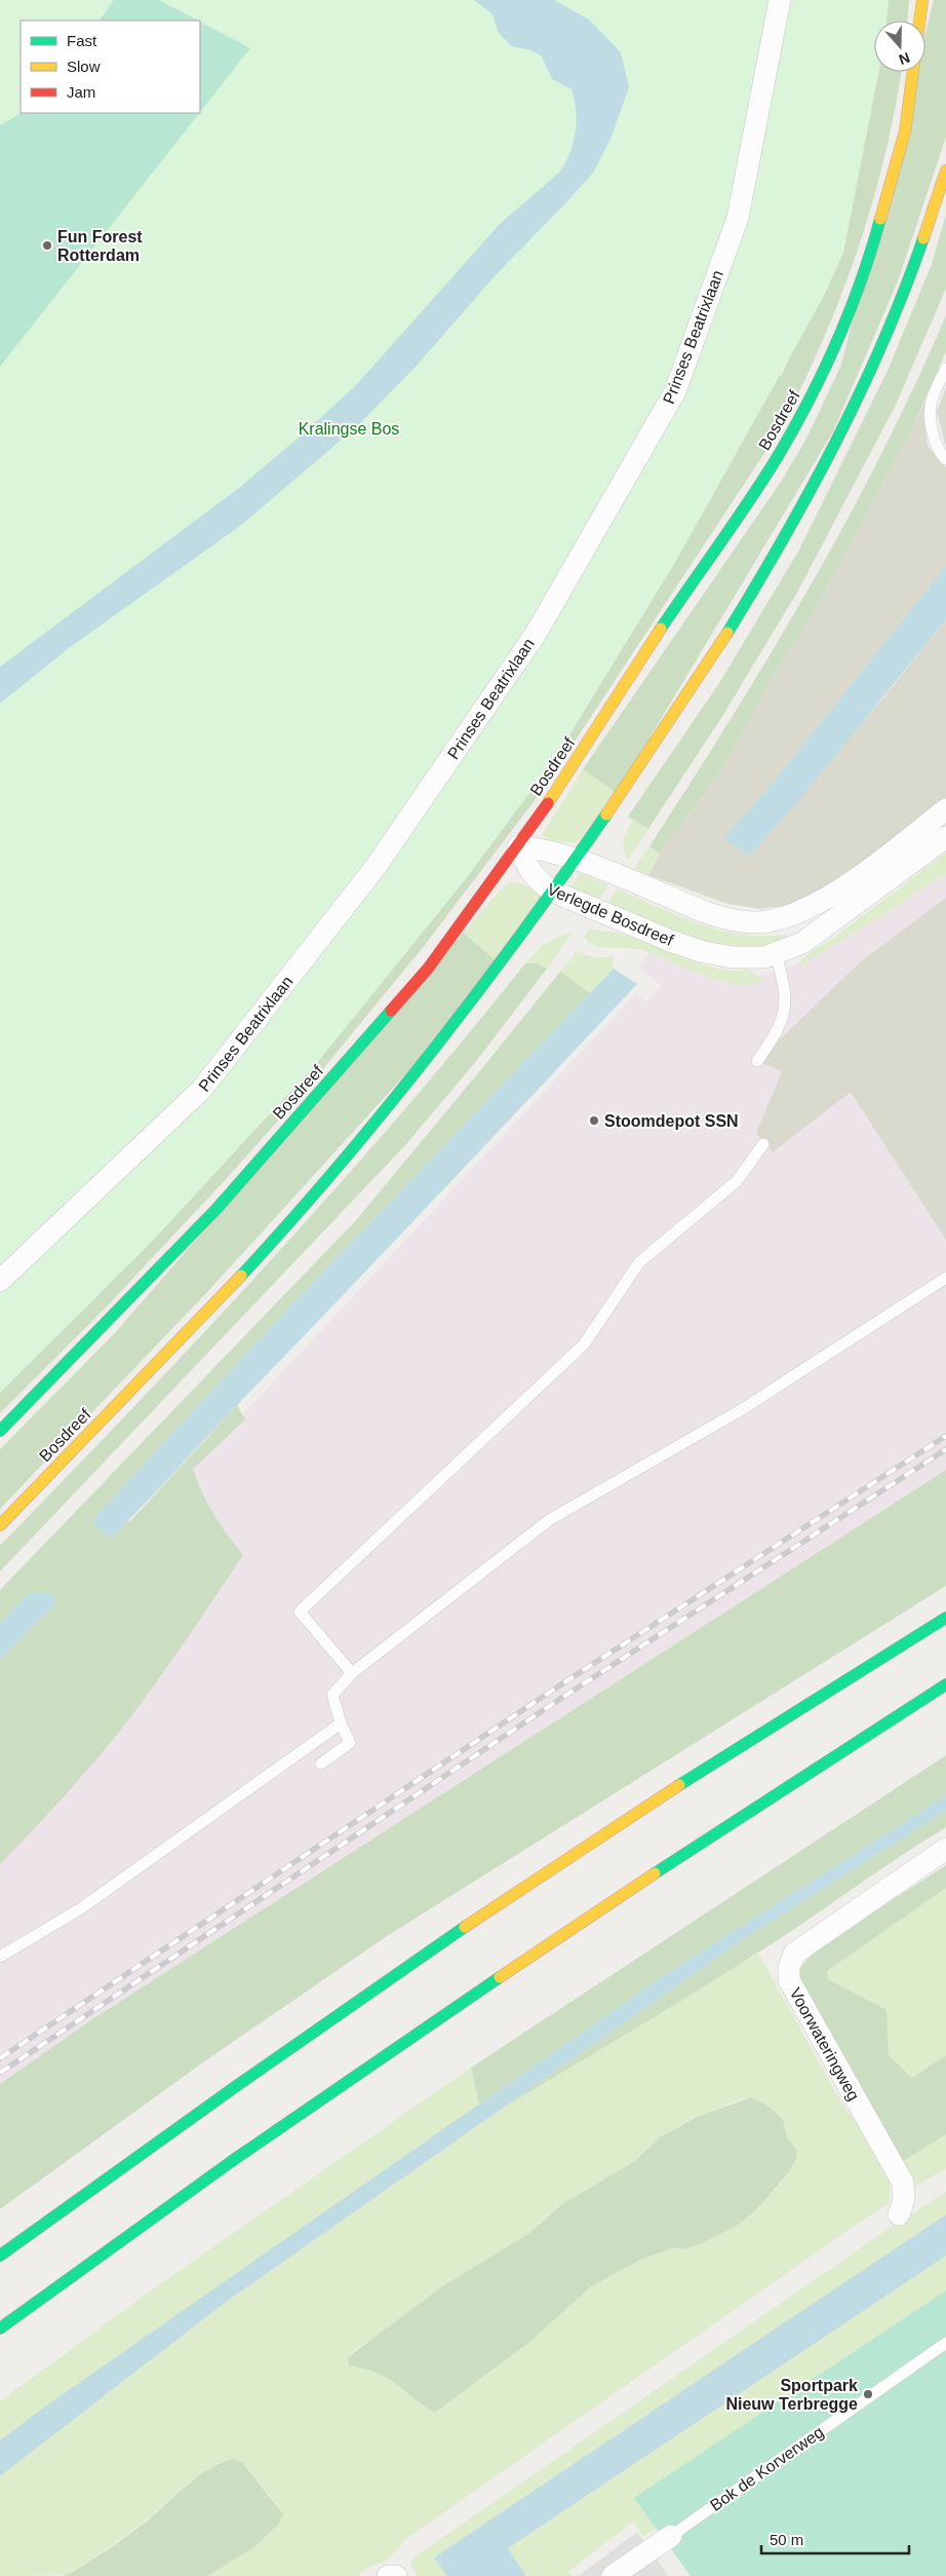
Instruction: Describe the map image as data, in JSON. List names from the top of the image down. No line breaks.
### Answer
{"streets":{"highway":["Bosdreef"],"street":["Prinses Beatrixlaan","Verlegde Bosdreef","Voorwateringweg","Bok de Korverweg"]},"crossings":[["Bosdreef","Verlegde Bosdreef"]],"parks":["Kralingse Bos"],"places":["Fun Forest Rotterdam","Stoomdepot SSN","Sportpark Nieuw Terbregge"],"legend":["Fast","Slow","Jam"],"scale_bar":"50 m","north":"bottom"}
